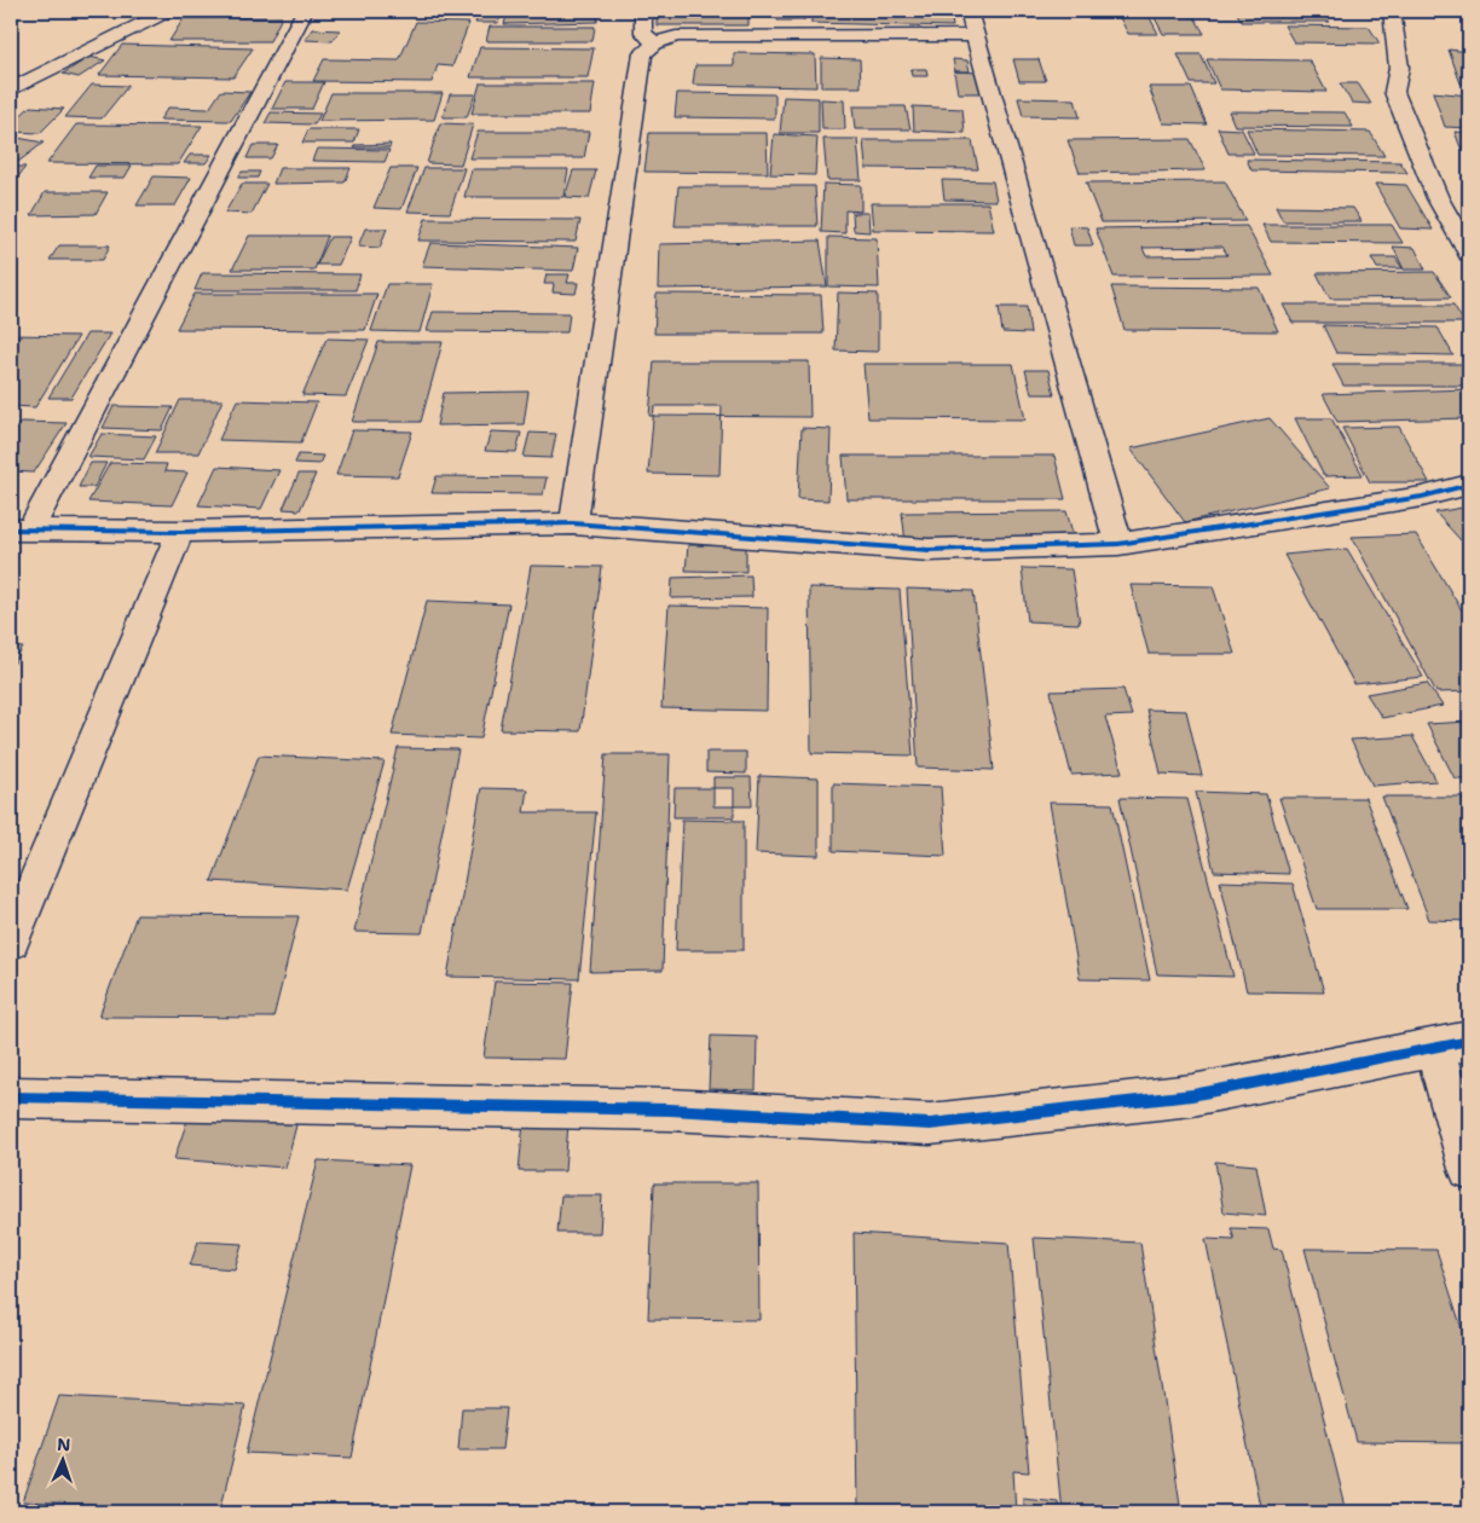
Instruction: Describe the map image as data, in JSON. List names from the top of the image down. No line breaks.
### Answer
{"north":"top"}
